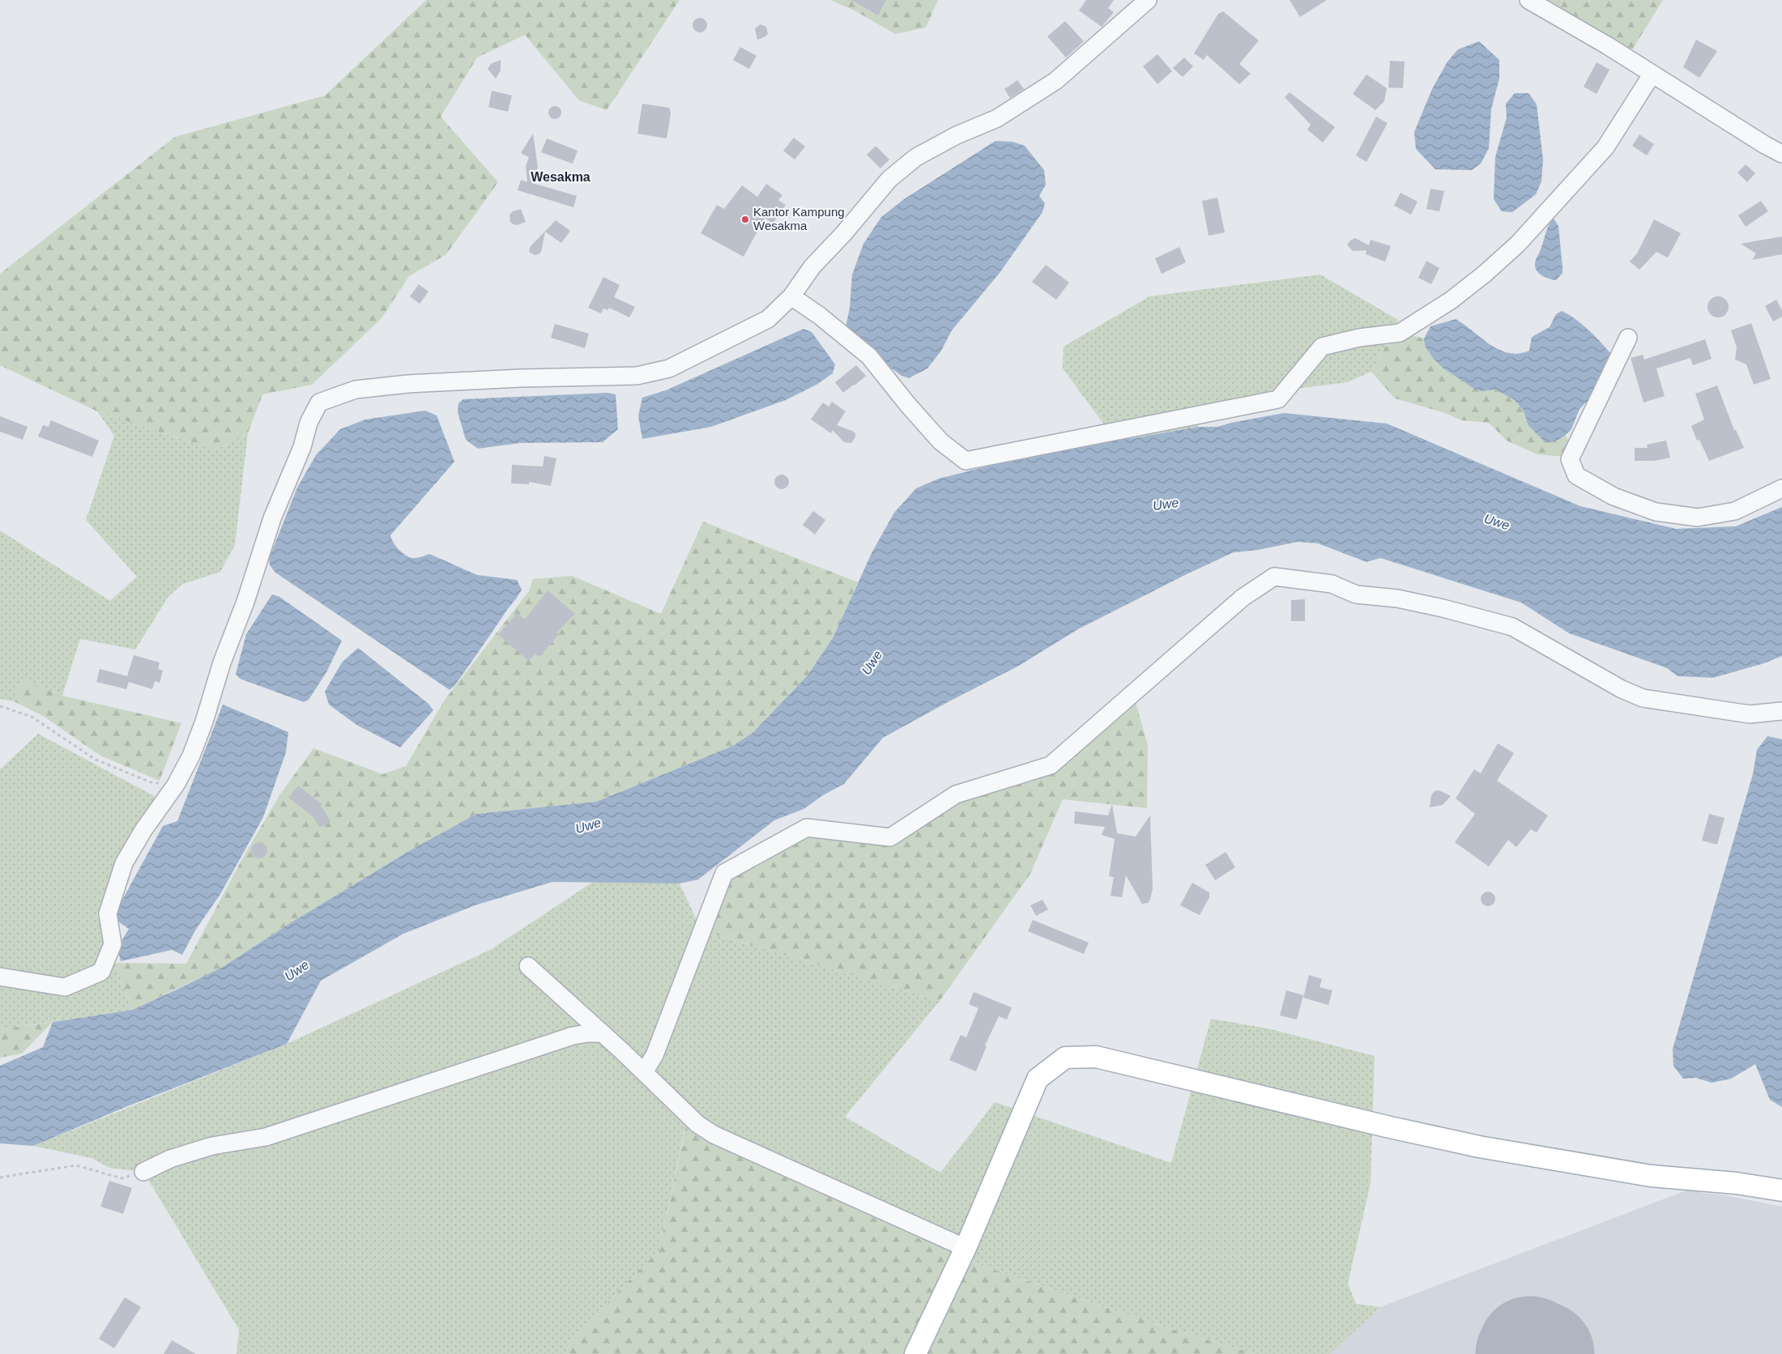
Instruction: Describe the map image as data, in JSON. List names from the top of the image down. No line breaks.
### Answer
{"districts":["Wesakma"],"water":["Uwe"],"places":["Kantor Kampung Wesakma"]}
